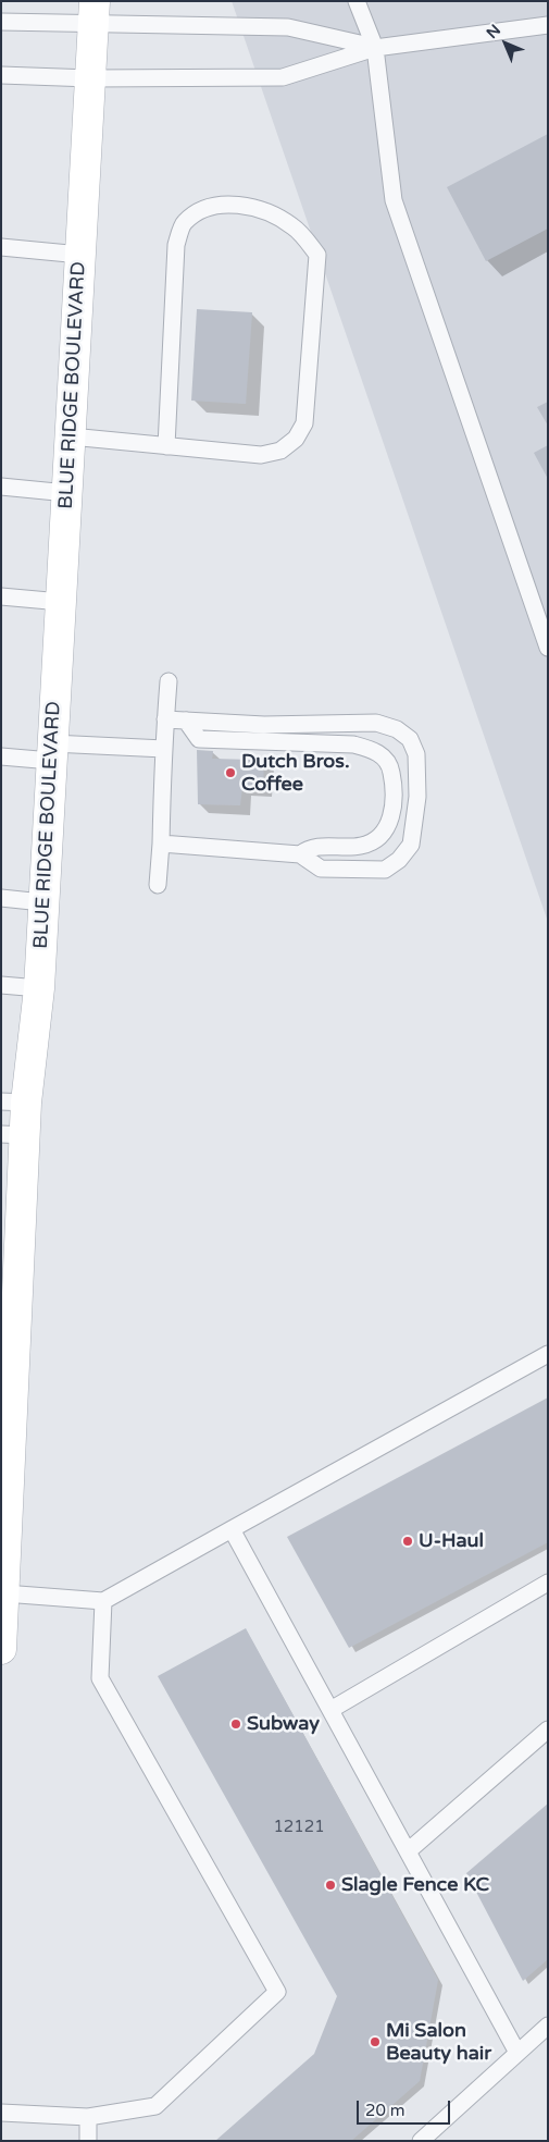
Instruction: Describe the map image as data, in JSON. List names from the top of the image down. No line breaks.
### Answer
{"streets":{"main road":["BLUE RIDGE BOULEVARD"]},"places":["Dutch Bros. Coffee","U-Haul","Subway","Slagle Fence KC","Mi Salon Beauty hair"],"house_numbers":["12121"],"scale_bar":"20 m","north":"top left"}
